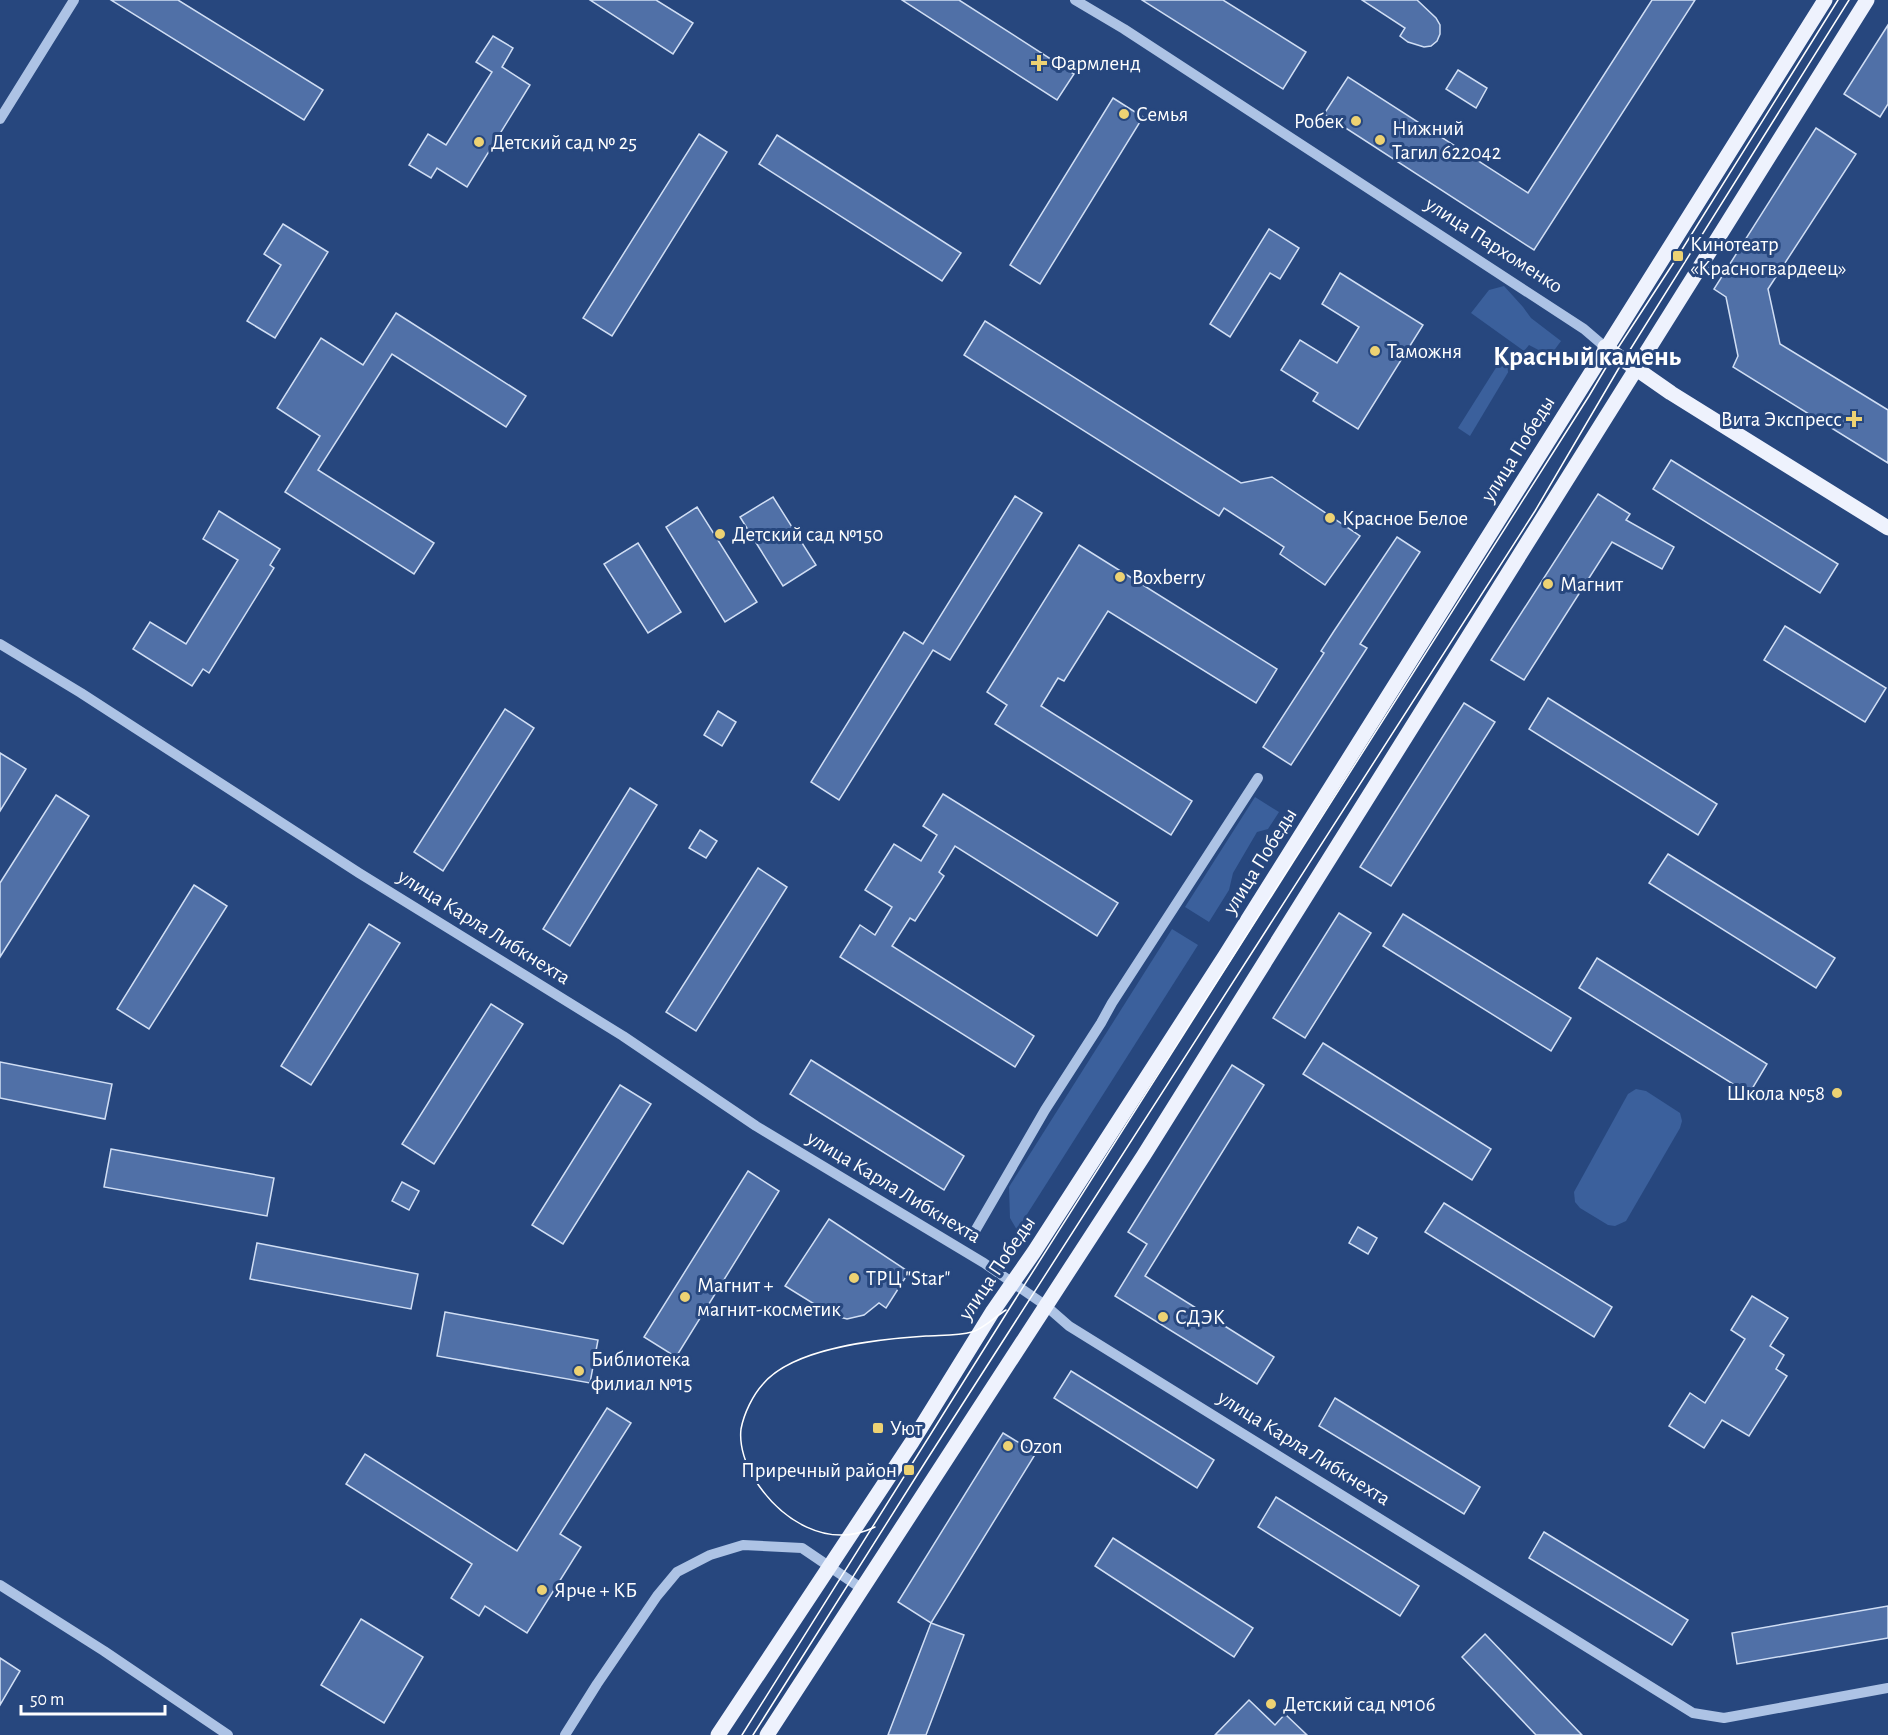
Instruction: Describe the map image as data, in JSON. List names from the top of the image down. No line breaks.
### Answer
{"streets":{"main road":["улица Пархоменко","улица Победы"],"street":["улица Карла Либкнехта"]},"crossings":[["улица Пархоменко","улица Победы"],["улица Победы","улица Карла Либкнехта"]],"districts":["Красный камень"],"places":{"health":["Фармленд","Вита Экспресс"],"other":["Семья","Робек","Нижний Тагил 622042","Детский сад № 25","Таможня","Красное Белое","Детский сад №150","Boxberry","Магнит","Школа №58","ТРЦ \"Star\"","Магнит + магнит-косметик","СДЭК","Библиотека филиал №15","Ozon","Ярче + КБ","Детский сад №106"],"transit":["Кинотеатр «Красногвардеец»","Уют","Приречный район"]},"scale_bar":"50 m"}
